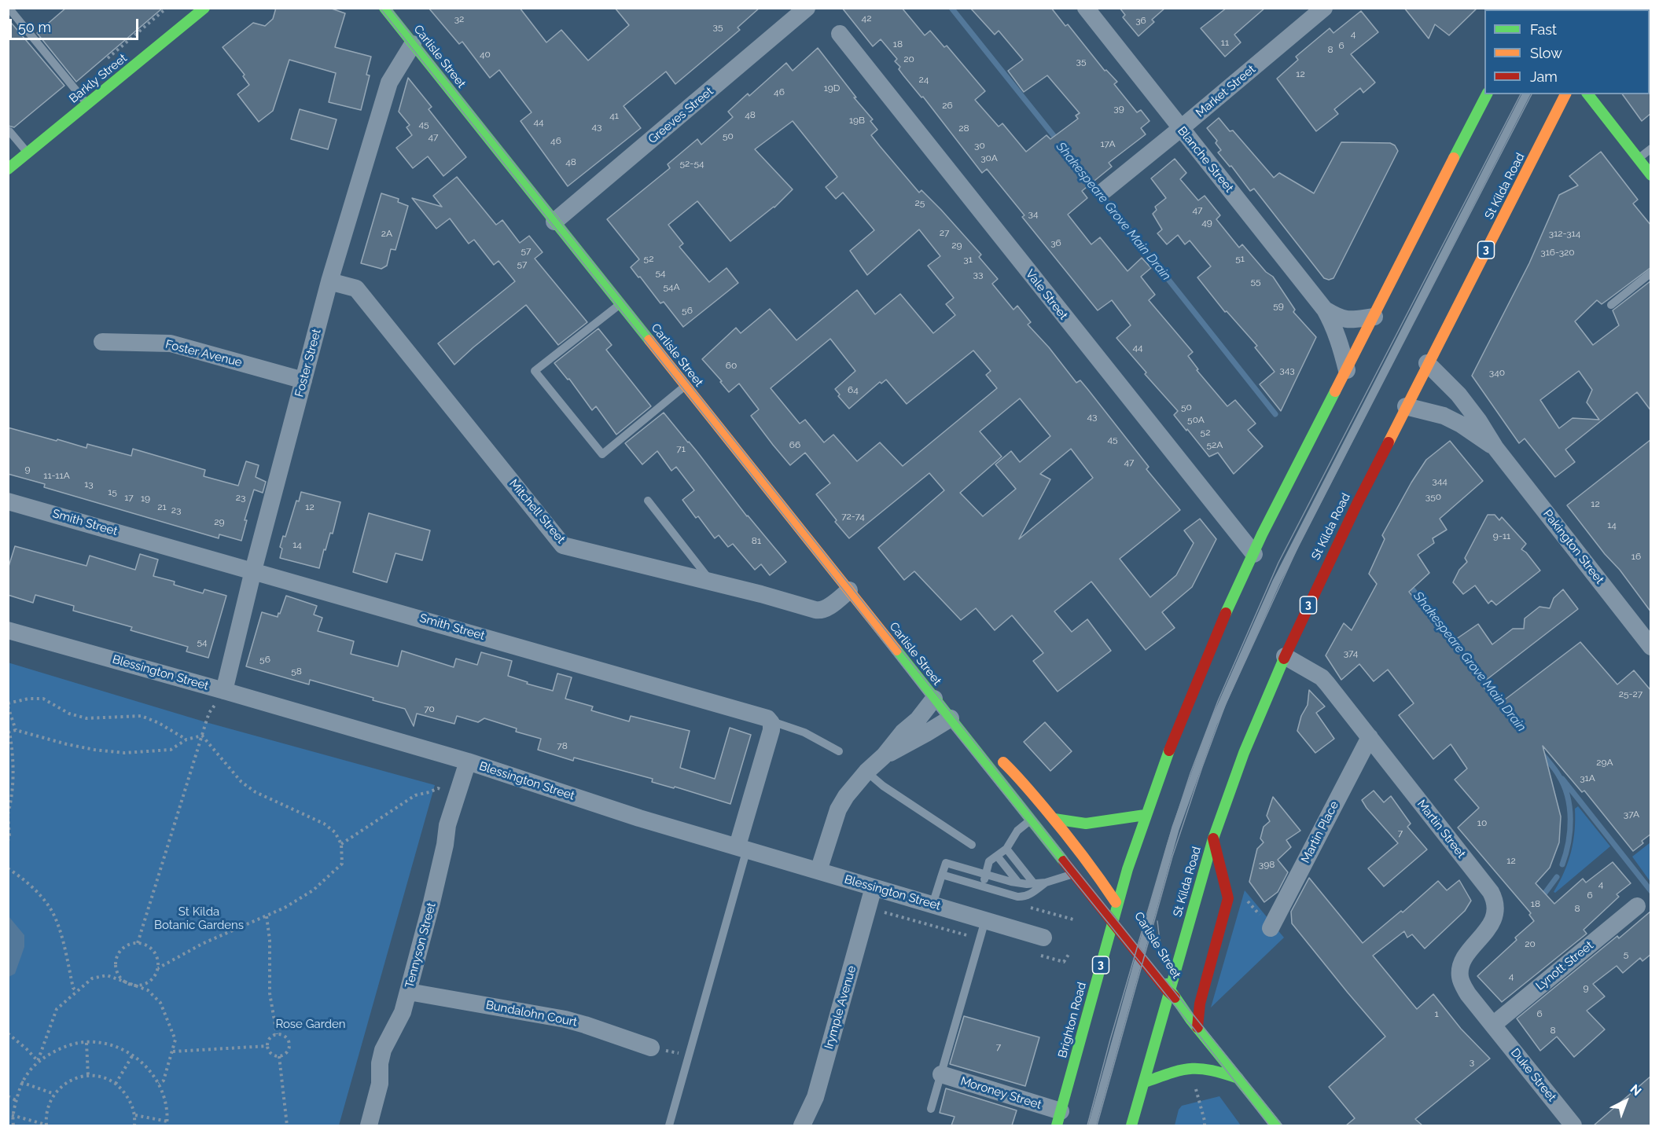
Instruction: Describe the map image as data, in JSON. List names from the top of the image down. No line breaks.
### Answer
{"streets":{"main road":["Carlisle Street","Barkly Street","St Kilda Road","3","Brighton Road"],"street":["Market Street","Greeves Street","Blanche Street","Vale Street","Foster Avenue","Foster Street","Mitchell Street","Smith Street","Pakington Street","Blessington Street","Martin Street","Martin Place","Tennyson Street","Lynott Street","Irymple Avenue","Bundalohn Court","Duke Street","Moroney Street"]},"crossings":[["Carlisle Street","Greeves Street"],["Carlisle Street","St Kilda Road"],["Carlisle Street","3"],["Carlisle Street","Foster Street"],["Carlisle Street","Mitchell Street"],["Carlisle Street","Brighton Road"],["Market Street","Blanche Street"],["Blanche Street","3"],["St Kilda Road","3"],["St Kilda Road","Pakington Street"],["St Kilda Road","Martin Street"],["3","Vale Street"],["3","Brighton Road"],["Foster Avenue","Foster Street"],["Foster Street","Mitchell Street"],["Foster Street","Smith Street"],["Foster Street","Blessington Street"],["Blessington Street","Tennyson Street"],["Blessington Street","Irymple Avenue"],["Martin Street","Martin Place"],["Martin Street","Lynott Street"],["Martin Street","Duke Street"],["Tennyson Street","Bundalohn Court"],["Lynott Street","Duke Street"],["Brighton Road","Moroney Street"]],"water":["Shakespeare Grove Main Drain"],"parks":["St Kilda Botanic Gardens","Rose Garden"],"house_numbers":["42","32","36","35","4","11","18","6","8","40","20","35","12","24","19D","46","26","39","48","41","19B","44","45","43","28","50","47","46","17A","30","30A","48","52-54","25","47","34","49","27","2A","312-314","36","29","57","316-320","52","51","31","57","54","33","55","54A","59","56","44","60","343","340","64","50","43","50A","52","45","66","52A","71","47","9","11-11A","344","13","15","350","17","23","19","12","21","12","23","72-74","29","14","9-11","81","14","16","54","374","56","58","25-27","70","78","29A","31A","37A","10","7","12","398","4","6","18","8","20","5","4","9","1","6","8","7","3"],"legend":["Fast","Slow","Jam"],"scale_bar":"50 m","north":"top right"}
